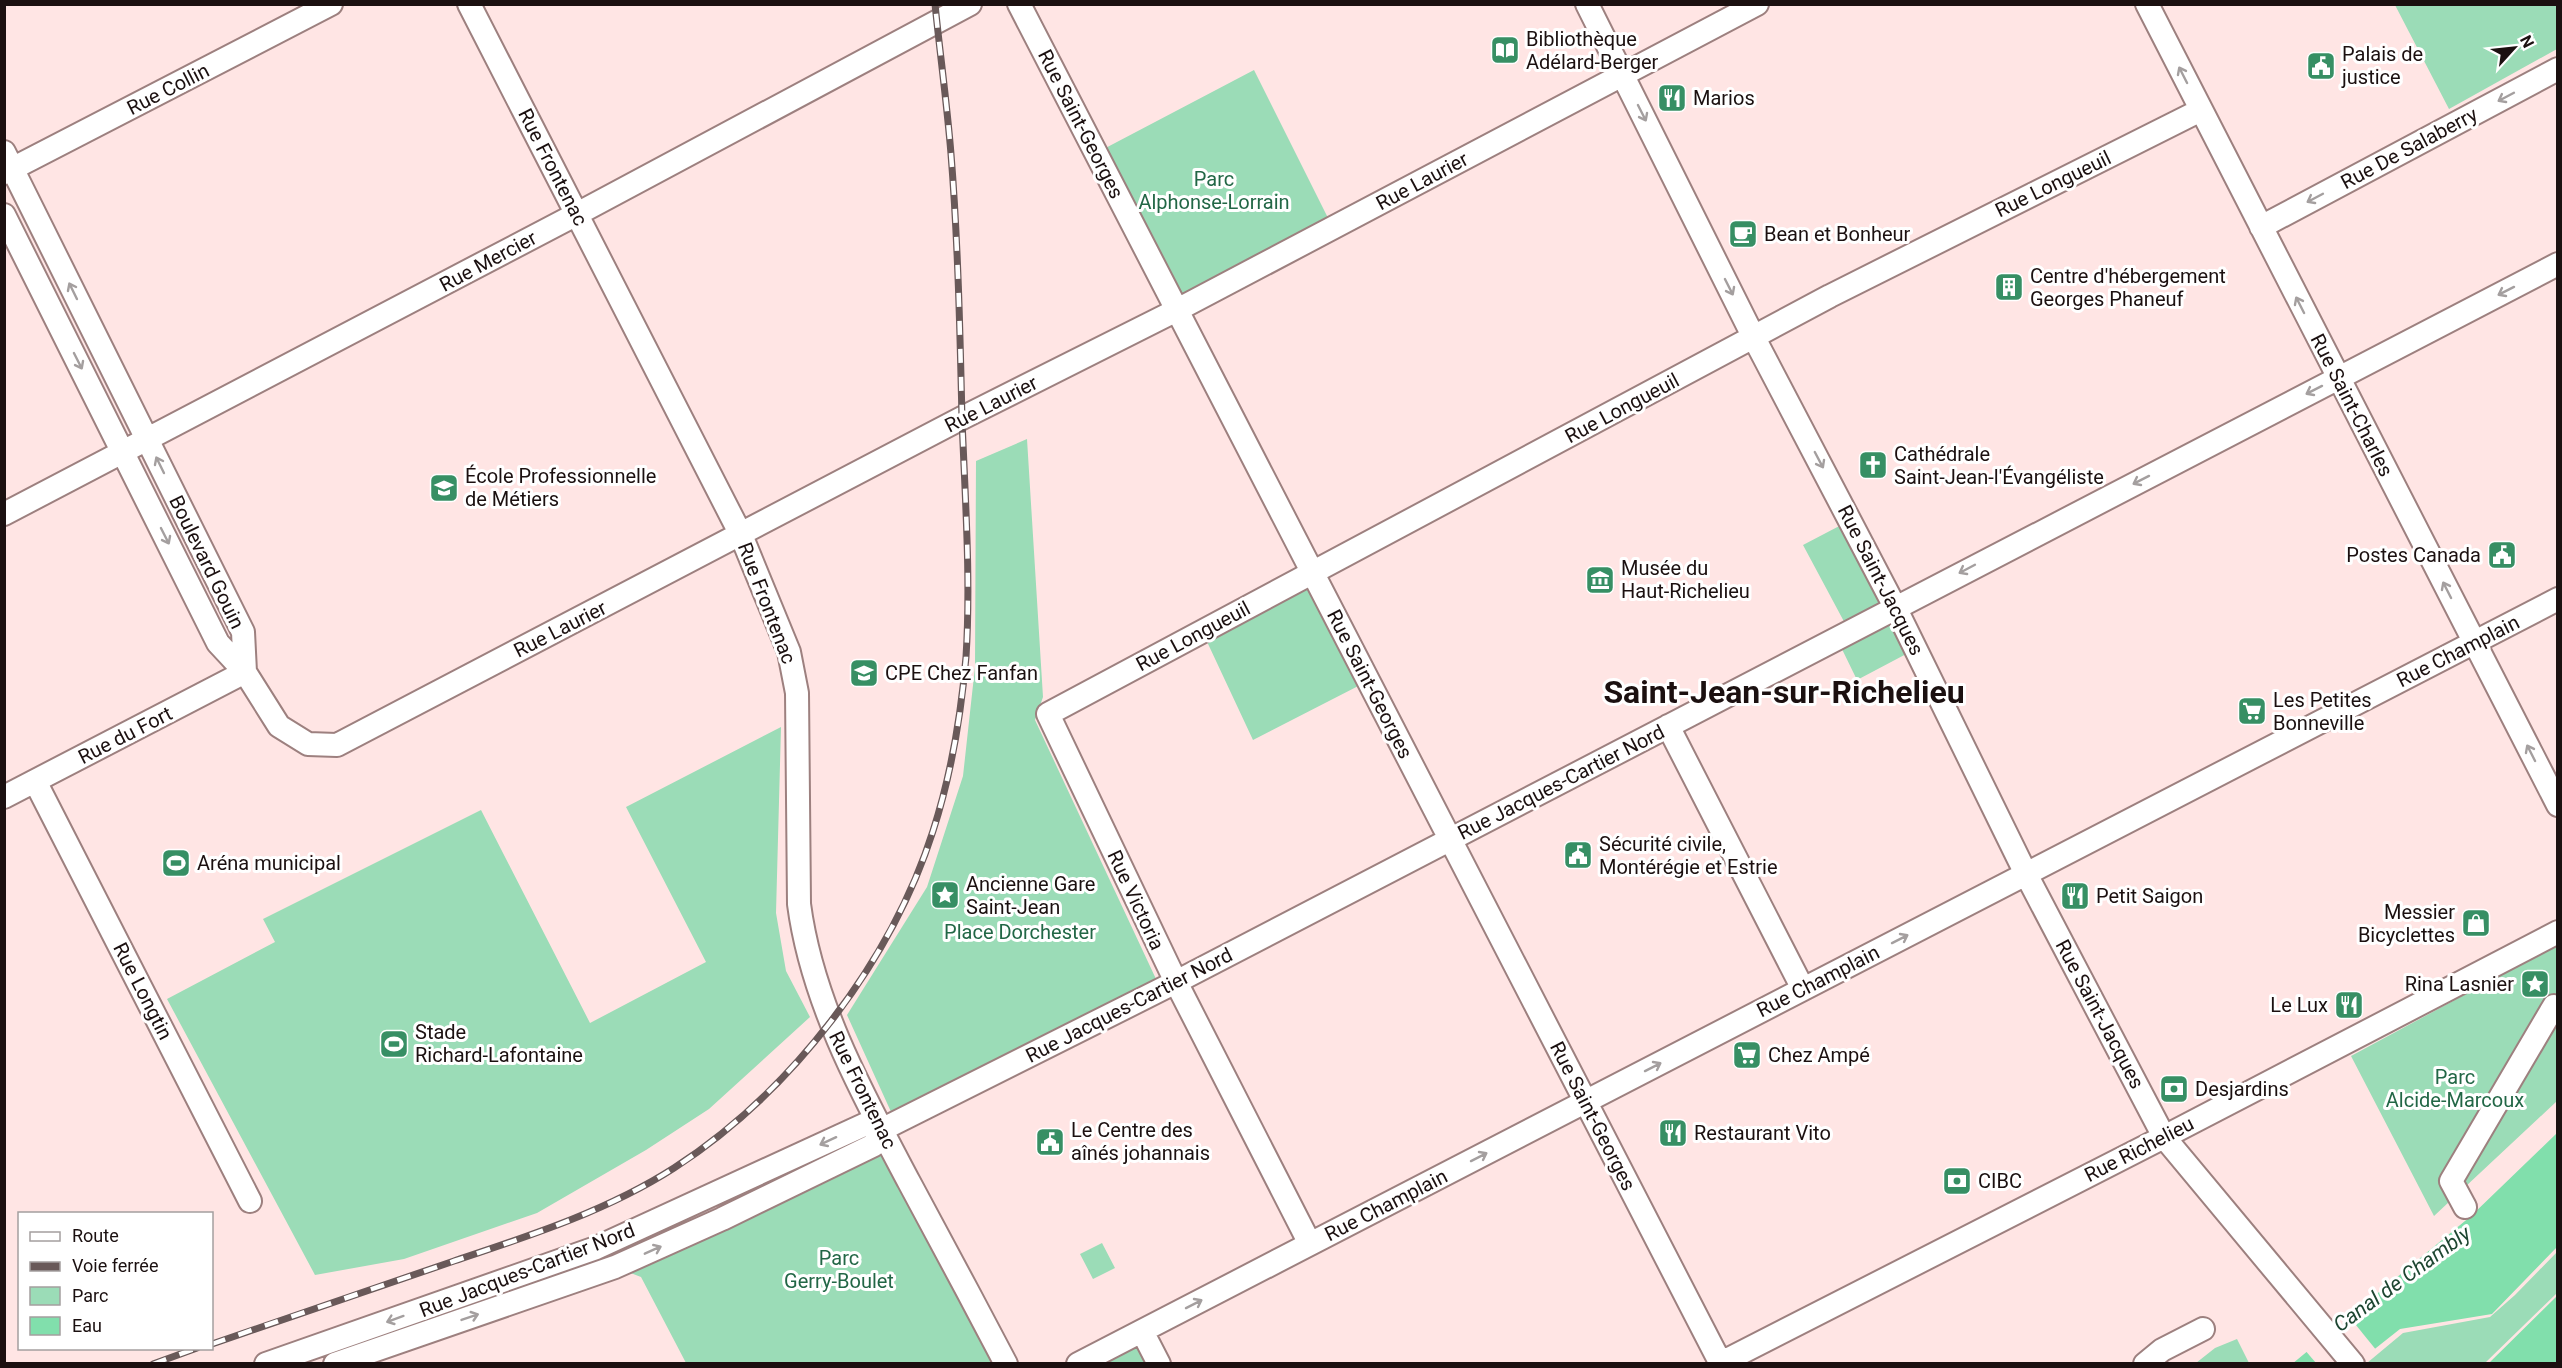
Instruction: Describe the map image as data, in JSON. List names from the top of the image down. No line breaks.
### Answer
{"streets":{"street":["Rue Collin","Rue Saint-Georges","Rue De Salaberry","Rue Frontenac","Rue Laurier","Rue Longueuil","Rue Mercier","Rue Saint-Charles","Boulevard Gouin","Rue Saint-Jacques","Rue Champlain","Rue du Fort","Rue Jacques-Cartier Nord","Rue Victoria","Rue Longtin","Rue Richelieu"]},"crossings":[["Rue Collin","Boulevard Gouin"],["Rue Saint-Georges","Rue Laurier"],["Rue Saint-Georges","Rue Longueuil"],["Rue Saint-Georges","Rue Champlain"],["Rue Saint-Georges","Rue Jacques-Cartier Nord"],["Rue Saint-Georges","Rue Richelieu"],["Rue De Salaberry","Rue Saint-Charles"],["Rue Frontenac","Rue Laurier"],["Rue Frontenac","Rue Mercier"],["Rue Frontenac","Rue Jacques-Cartier Nord"],["Rue Laurier","Boulevard Gouin"],["Rue Laurier","Rue Saint-Jacques"],["Rue Laurier","Rue du Fort"],["Rue Longueuil","Rue Saint-Charles"],["Rue Longueuil","Rue Saint-Jacques"],["Rue Longueuil","Rue Victoria"],["Rue Mercier","Boulevard Gouin"],["Rue Saint-Charles","Rue Champlain"],["Rue Saint-Charles","Rue Jacques-Cartier Nord"],["Boulevard Gouin","Rue du Fort"],["Rue Saint-Jacques","Rue Champlain"],["Rue Saint-Jacques","Rue Jacques-Cartier Nord"],["Rue Saint-Jacques","Rue Richelieu"],["Rue Champlain","Rue Victoria"],["Rue du Fort","Rue Longtin"],["Rue Jacques-Cartier Nord","Rue Victoria"]],"one_way":["Rue De Salaberry","Rue Saint-Charles","Rue Saint-Jacques","Rue Champlain"],"districts":["Saint-Jean-sur-Richelieu"],"water":["Canal de Chambly"],"parks":["Parc Alphonse-Lorrain","Place Dorchester","Parc Alcide-Marcoux","Parc Gerry-Boulet"],"places":{"library":["Bibliothèque Adélard-Berger"],"public building":["Palais de justice","Postes Canada","Sécurité civile, Montérégie et Estrie","Le Centre des aînés johannais"],"restaurant":["Marios","Petit Saigon","Le Lux","Restaurant Vito"],"cafe":["Bean et Bonheur"],"building":["Centre d'hébergement Georges Phaneuf"],"church":["Cathédrale Saint-Jean-l'Évangéliste"],"school or university":["École Professionnelle de Métiers","CPE Chez Fanfan"],"museum":["Musée du Haut-Richelieu"],"supermarket":["Les Petites Bonneville","Chez Ampé"],"sports":["Aréna municipal","Stade Richard-Lafontaine"],"place":["Ancienne Gare Saint-Jean","Rina Lasnier"],"shop":["Messier Bicyclettes"],"bank":["Desjardins","CIBC"]},"legend":["Route","Voie ferrée","Parc","Eau"],"north":"top right"}
